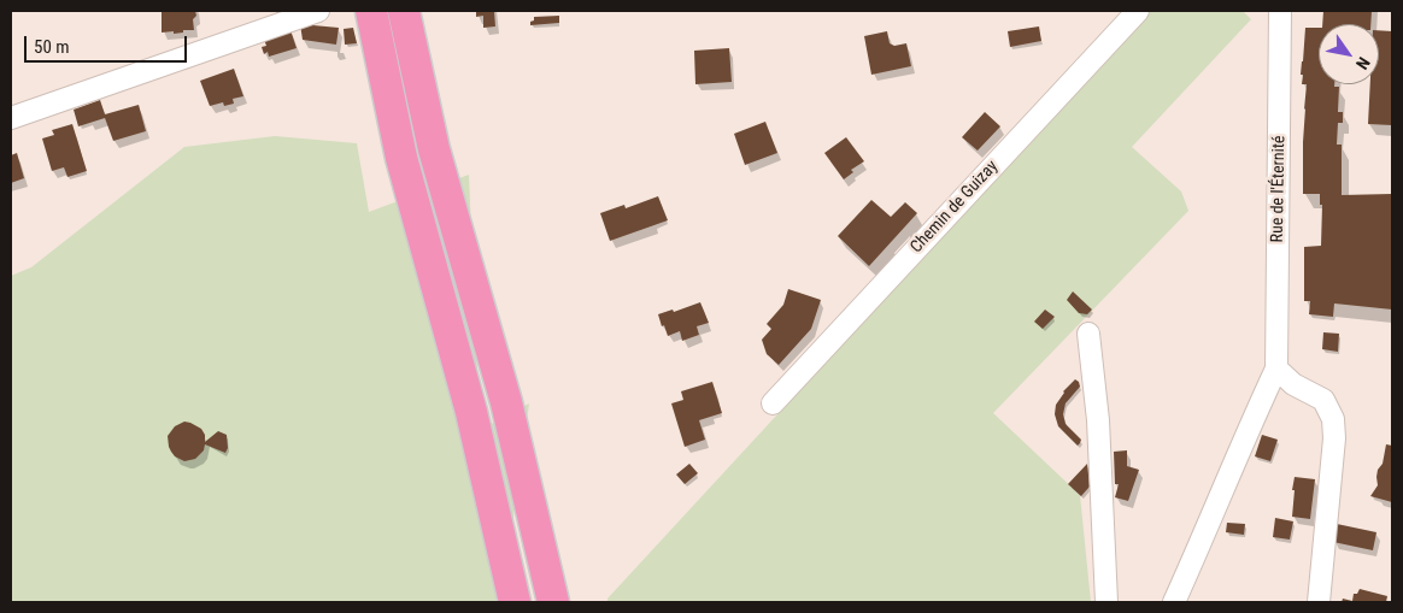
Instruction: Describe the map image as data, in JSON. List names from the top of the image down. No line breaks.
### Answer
{"streets":{"street":["Rue de l'Éternité","Chemin de Guizay"]},"scale_bar":"50 m","north":"bottom right"}
